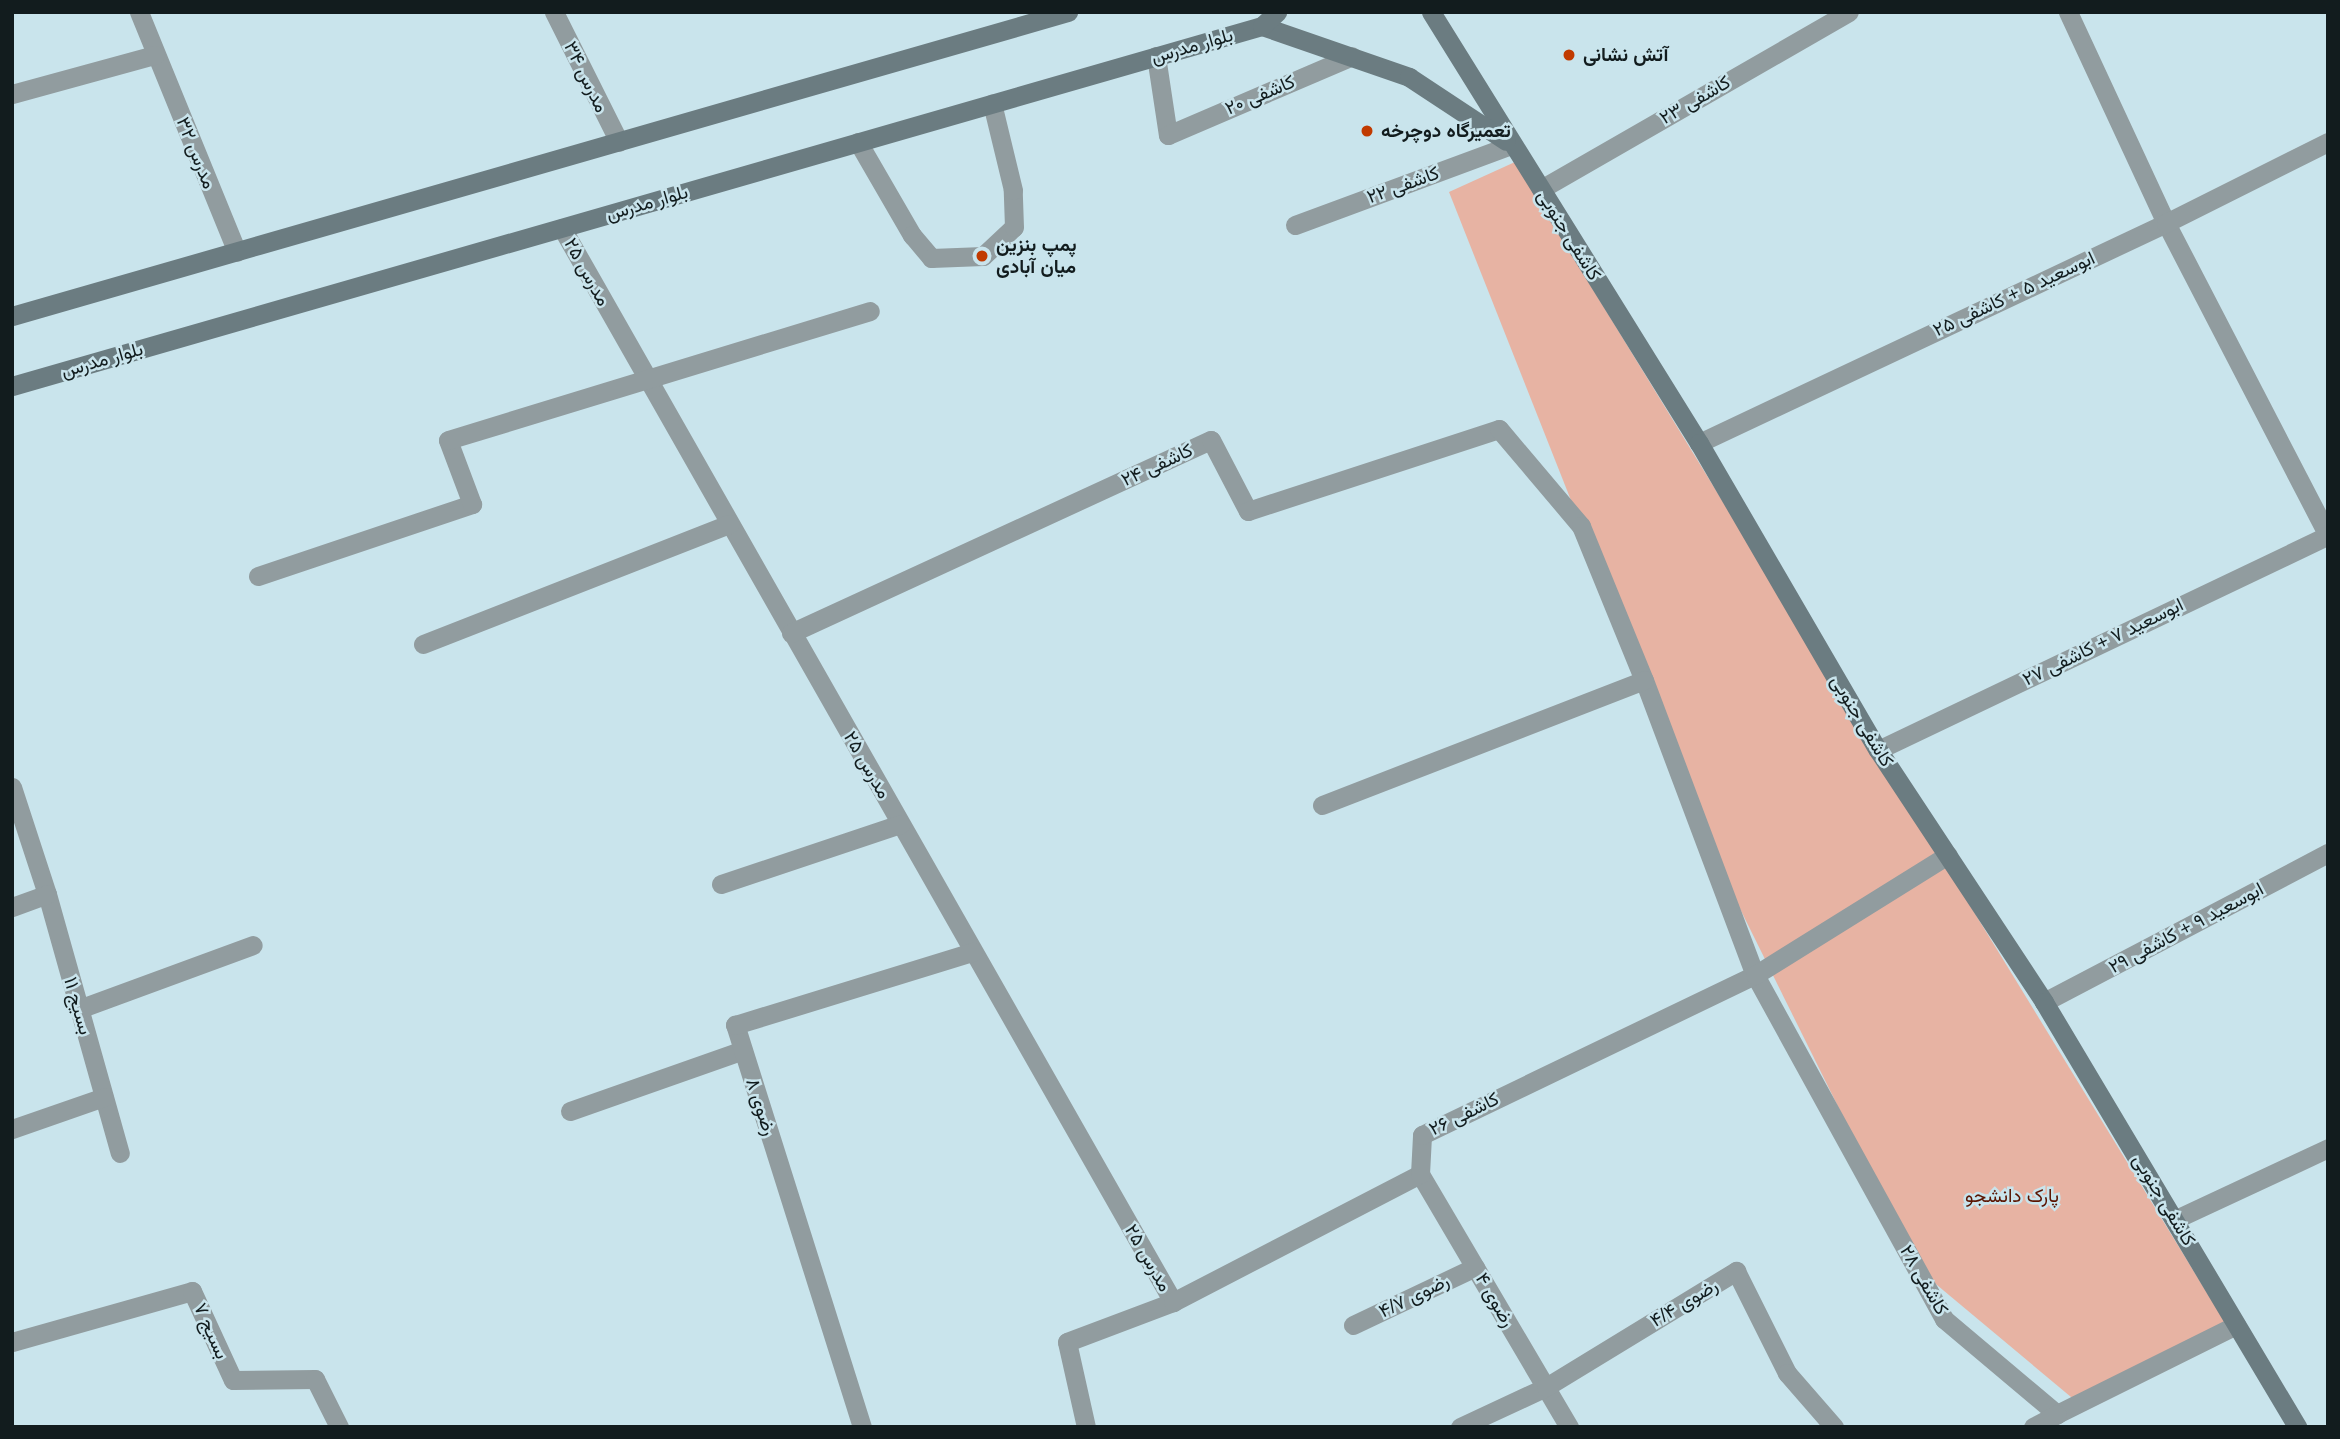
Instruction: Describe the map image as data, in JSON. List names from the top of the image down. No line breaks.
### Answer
{"streets":{"main road":["بلوار مدرس","کاشفی جنوبی"],"street":["مدرس ۳۴","کاشفی ۲۰","کاشفی ۲۳","مدرس ۳۲","کاشفی ۲۲","مدرس ۲۵","ابوسعید ۵ + کاشفی ۲۵","کاشفی ۲۴","ابوسعید ۷ + کاشفی ۲۷","ابوسعید ۹ + کاشفی ۲۹","بسیج ۱۱","رضوی ۸","کاشفی ۲۶","کاشفی ۲۸","رضوی ۴/۷","رضوی ۴","رضوی ۴/۴","بسیج ۷"]},"crossings":[["بلوار مدرس","کاشفی ۲۰"],["بلوار مدرس","مدرس ۲۵"],["کاشفی ۲۳","کاشفی جنوبی"],["کاشفی ۲۲","کاشفی جنوبی"],["کاشفی جنوبی","ابوسعید ۵ + کاشفی ۲۵"],["کاشفی جنوبی","ابوسعید ۷ + کاشفی ۲۷"],["کاشفی جنوبی","ابوسعید ۹ + کاشفی ۲۹"],["مدرس ۲۵","کاشفی ۲۴"],["مدرس ۲۵","رضوی ۸"],["کاشفی ۲۴","کاشفی ۲۸"],["کاشفی ۲۶","کاشفی ۲۸"],["کاشفی ۲۶","رضوی ۴"],["رضوی ۴/۷","رضوی ۴"],["رضوی ۴","رضوی ۴/۴"]],"parks":["پارک دانشجو"],"places":["آتش نشانی","تعمیرگاه دوچرخه","پمپ بنزین میان آبادی"]}
